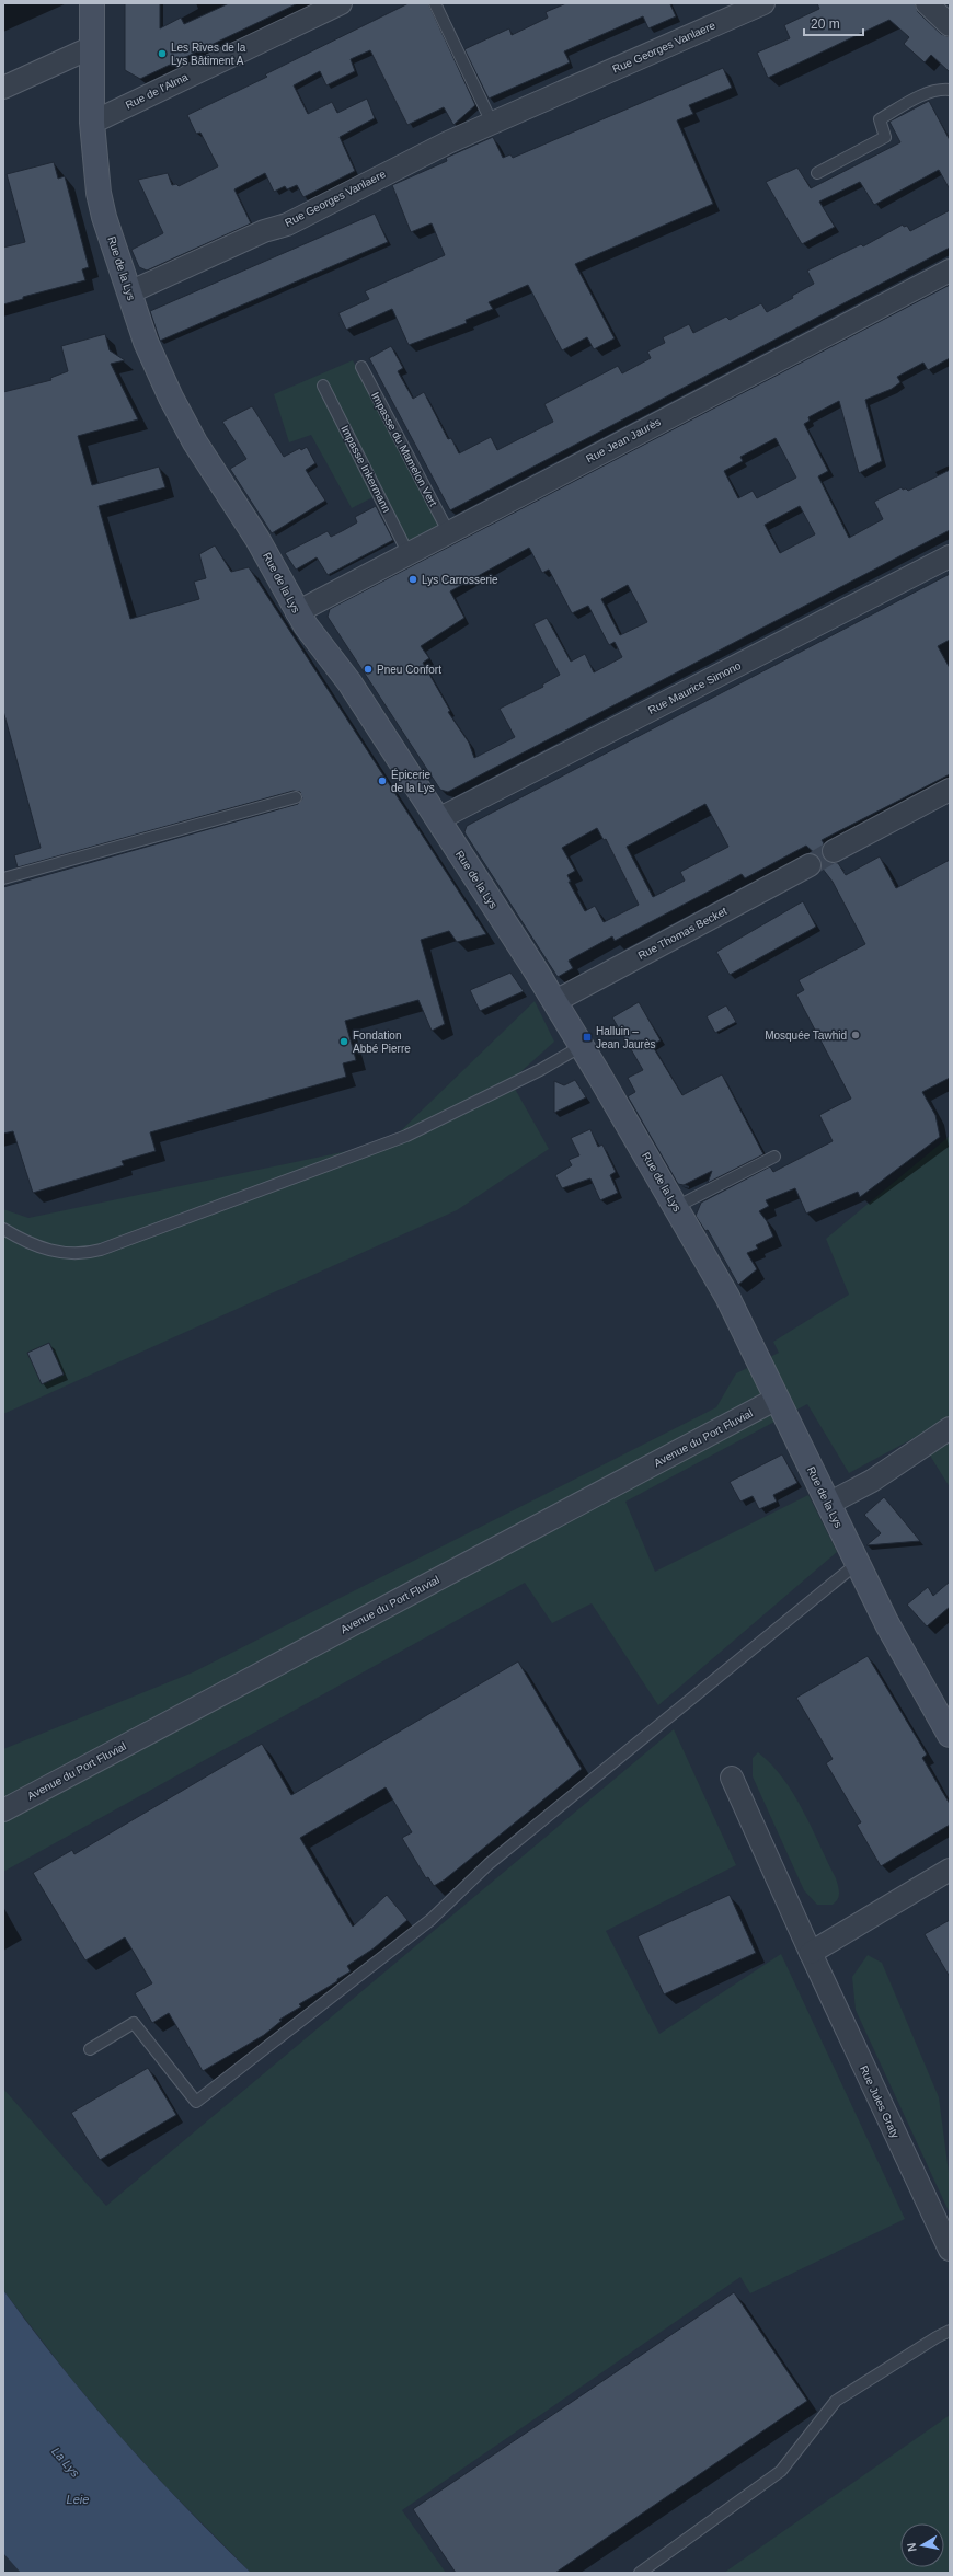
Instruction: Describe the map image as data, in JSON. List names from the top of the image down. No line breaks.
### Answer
{"streets":{"main road":["Rue de la Lys"],"street":["Rue Georges Vanlaere","Rue de l'Alma","Rue Jean Jaurès","Rue Maurice Simono","Rue Thomas Becket","Avenue du Port Fluvial","Rue Jules Graty"],"lane":["Impasse du Mamelon Vert","Impasse Inkermann"]},"crossings":[["Rue Georges Vanlaere","Rue de la Lys"],["Rue de l'Alma","Rue de la Lys"],["Rue de la Lys","Rue Jean Jaurès"],["Rue de la Lys","Rue Maurice Simono"],["Rue de la Lys","Rue Thomas Becket"],["Rue de la Lys","Avenue du Port Fluvial"],["Rue Jean Jaurès","Impasse du Mamelon Vert"],["Rue Jean Jaurès","Impasse Inkermann"]],"water":["La Lys","Leie"],"places":{"other":["Les Rives de la Lys Bâtiment A","Lys Carrosserie","Pneu Confort","Épicerie de la Lys","Mosquée Tawhid","Fondation Abbé Pierre"],"transit":["Halluin – Jean Jaurès"]},"scale_bar":"20 m","north":"left"}
